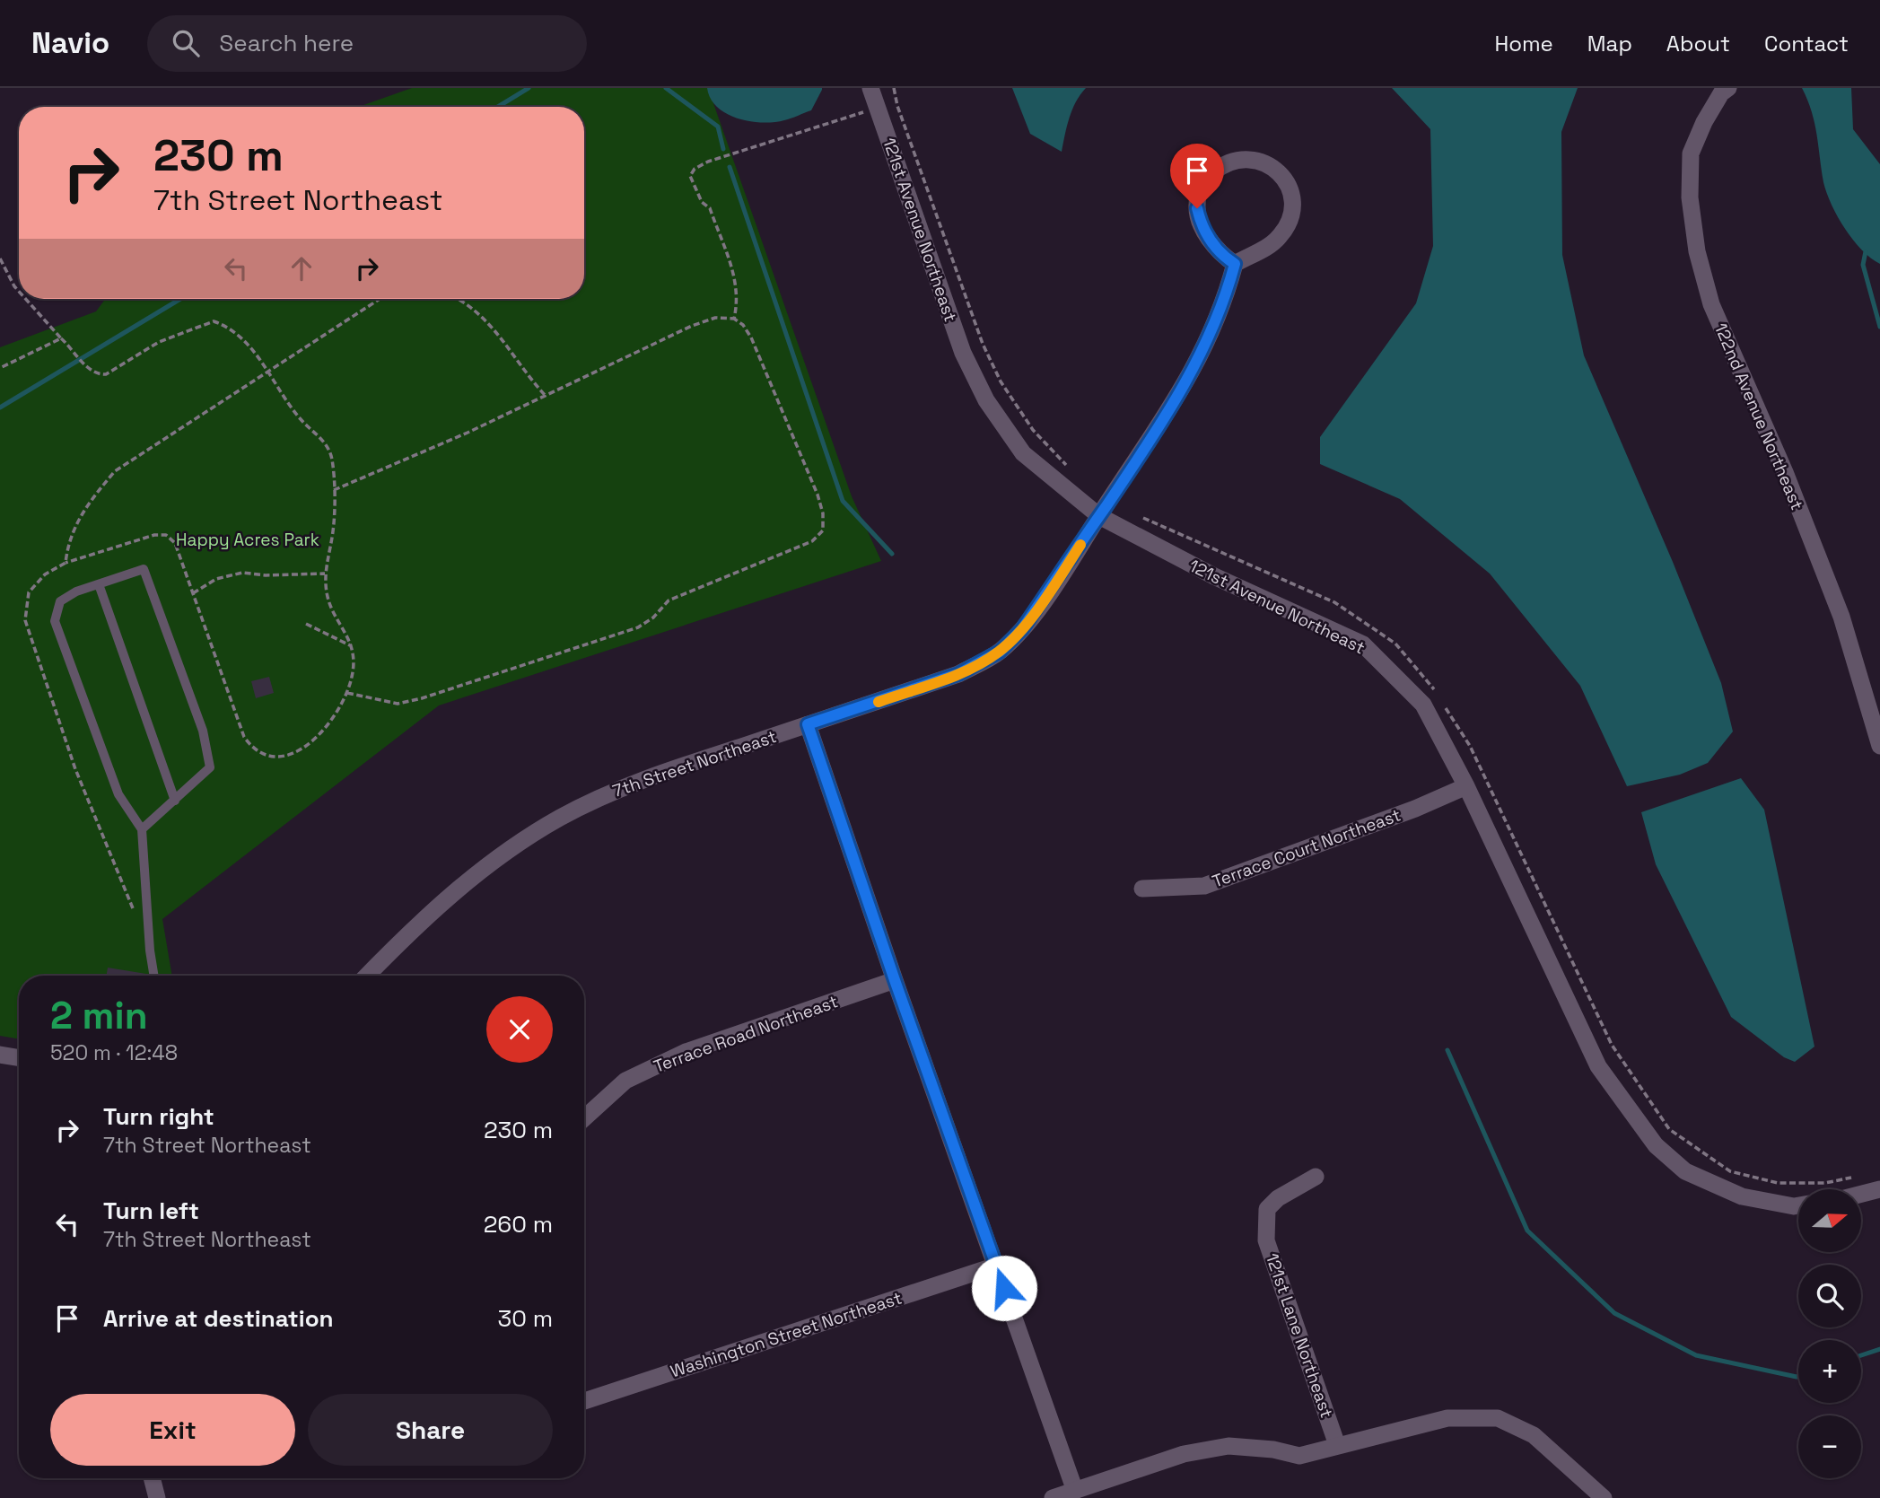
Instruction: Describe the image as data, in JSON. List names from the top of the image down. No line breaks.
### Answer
{"streets":{"street":["121st Avenue Northeast","122nd Avenue Northeast","7th Street Northeast","Terrace Court Northeast","Terrace Road Northeast","Washington Street Northeast","121st Lane Northeast"]},"crossings":[["121st Avenue Northeast","7th Street Northeast"],["121st Avenue Northeast","Terrace Court Northeast"]],"parks":["Happy Acres Park"],"north":"right","page":{"header":"Navio","search":"Search here","nav":["Home","Map","About","Contact"],"turn":["230 m","7th Street Northeast"],"heading":["2 min","520 m · 12:48"],"list":[{"name":"Turn right","note":"7th Street Northeast","value":"230 m"},{"name":"Turn left","note":"7th Street Northeast","value":"260 m"},{"name":"Arrive at destination","value":"30 m"}],"map_buttons":["+","−"],"buttons":["Exit","Share"]}}
